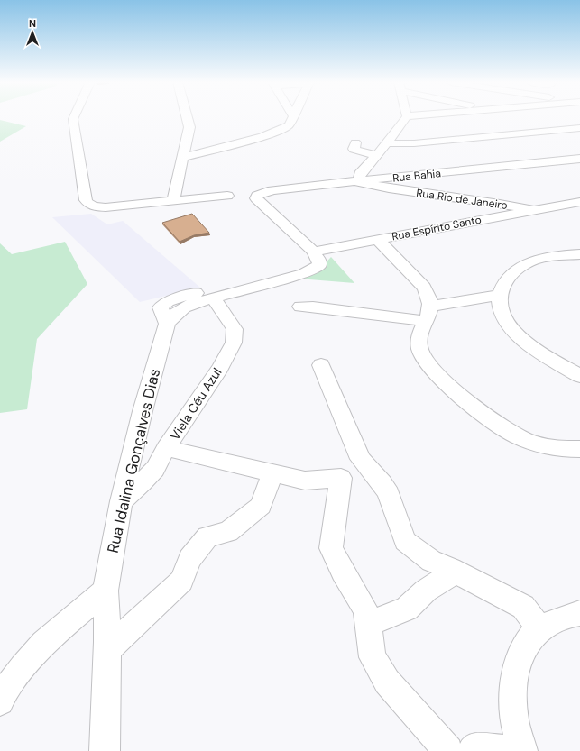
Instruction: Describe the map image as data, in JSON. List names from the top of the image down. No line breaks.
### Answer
{"streets":{"street":["Rua Bahia","Rua Rio de Janeiro","Rua Espírito Santo","Viela Céu Azul","Rua Idalina Gonçalves Dias"]},"crossings":[["Rua Rio de Janeiro","Rua Espírito Santo"],["Rua Espírito Santo","Rua Idalina Gonçalves Dias"],["Viela Céu Azul","Rua Idalina Gonçalves Dias"]],"north":"top"}
